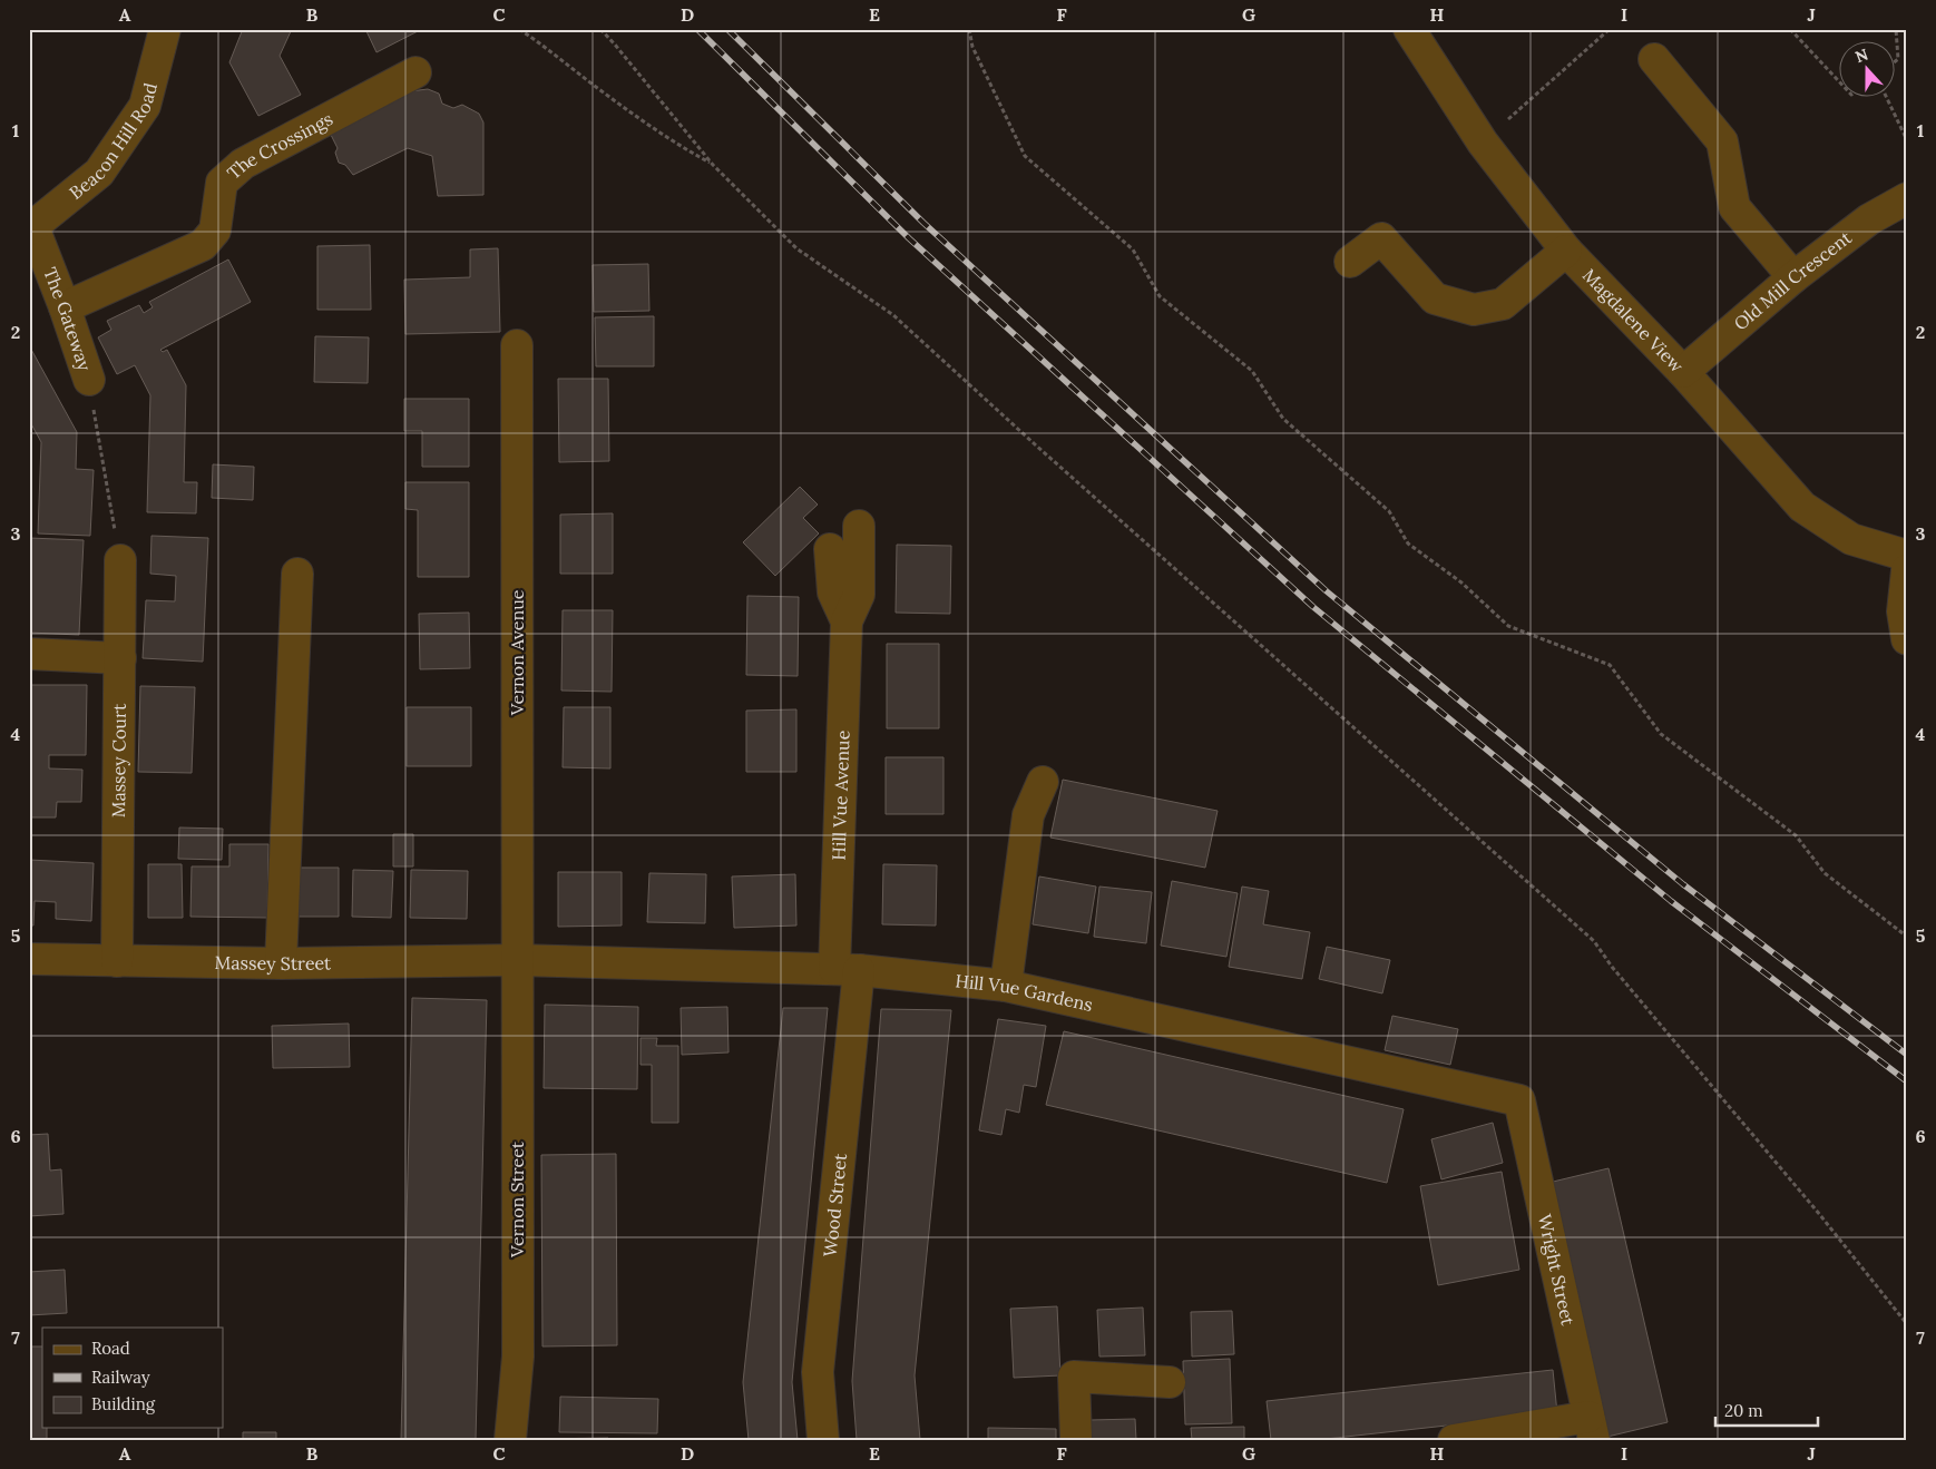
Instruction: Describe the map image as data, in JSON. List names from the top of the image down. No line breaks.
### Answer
{"streets":{"street":["Beacon Hill Road","The Crossings","Old Mill Crescent","The Gateway","Magdalene View","Vernon Avenue","Massey Court","Hill Vue Avenue","Massey Street","Hill Vue Gardens","Vernon Street","Wood Street","Wright Street"]},"crossings":[["Beacon Hill Road","The Gateway"],["The Crossings","The Gateway"],["Old Mill Crescent","Magdalene View"],["Vernon Avenue","Massey Street"],["Vernon Avenue","Hill Vue Gardens"],["Vernon Avenue","Vernon Street"],["Massey Court","Massey Street"],["Hill Vue Avenue","Hill Vue Gardens"],["Hill Vue Avenue","Wood Street"],["Massey Street","Hill Vue Gardens"],["Massey Street","Vernon Street"],["Hill Vue Gardens","Vernon Street"],["Hill Vue Gardens","Wood Street"],["Hill Vue Gardens","Wright Street"]],"legend":["Road","Railway","Building"],"scale_bar":"20 m","north":"top","grid":{"columns":["A","B","C","D","E","F","G","H","I","J"],"rows":["1","2","3","4","5","6","7"]}}
